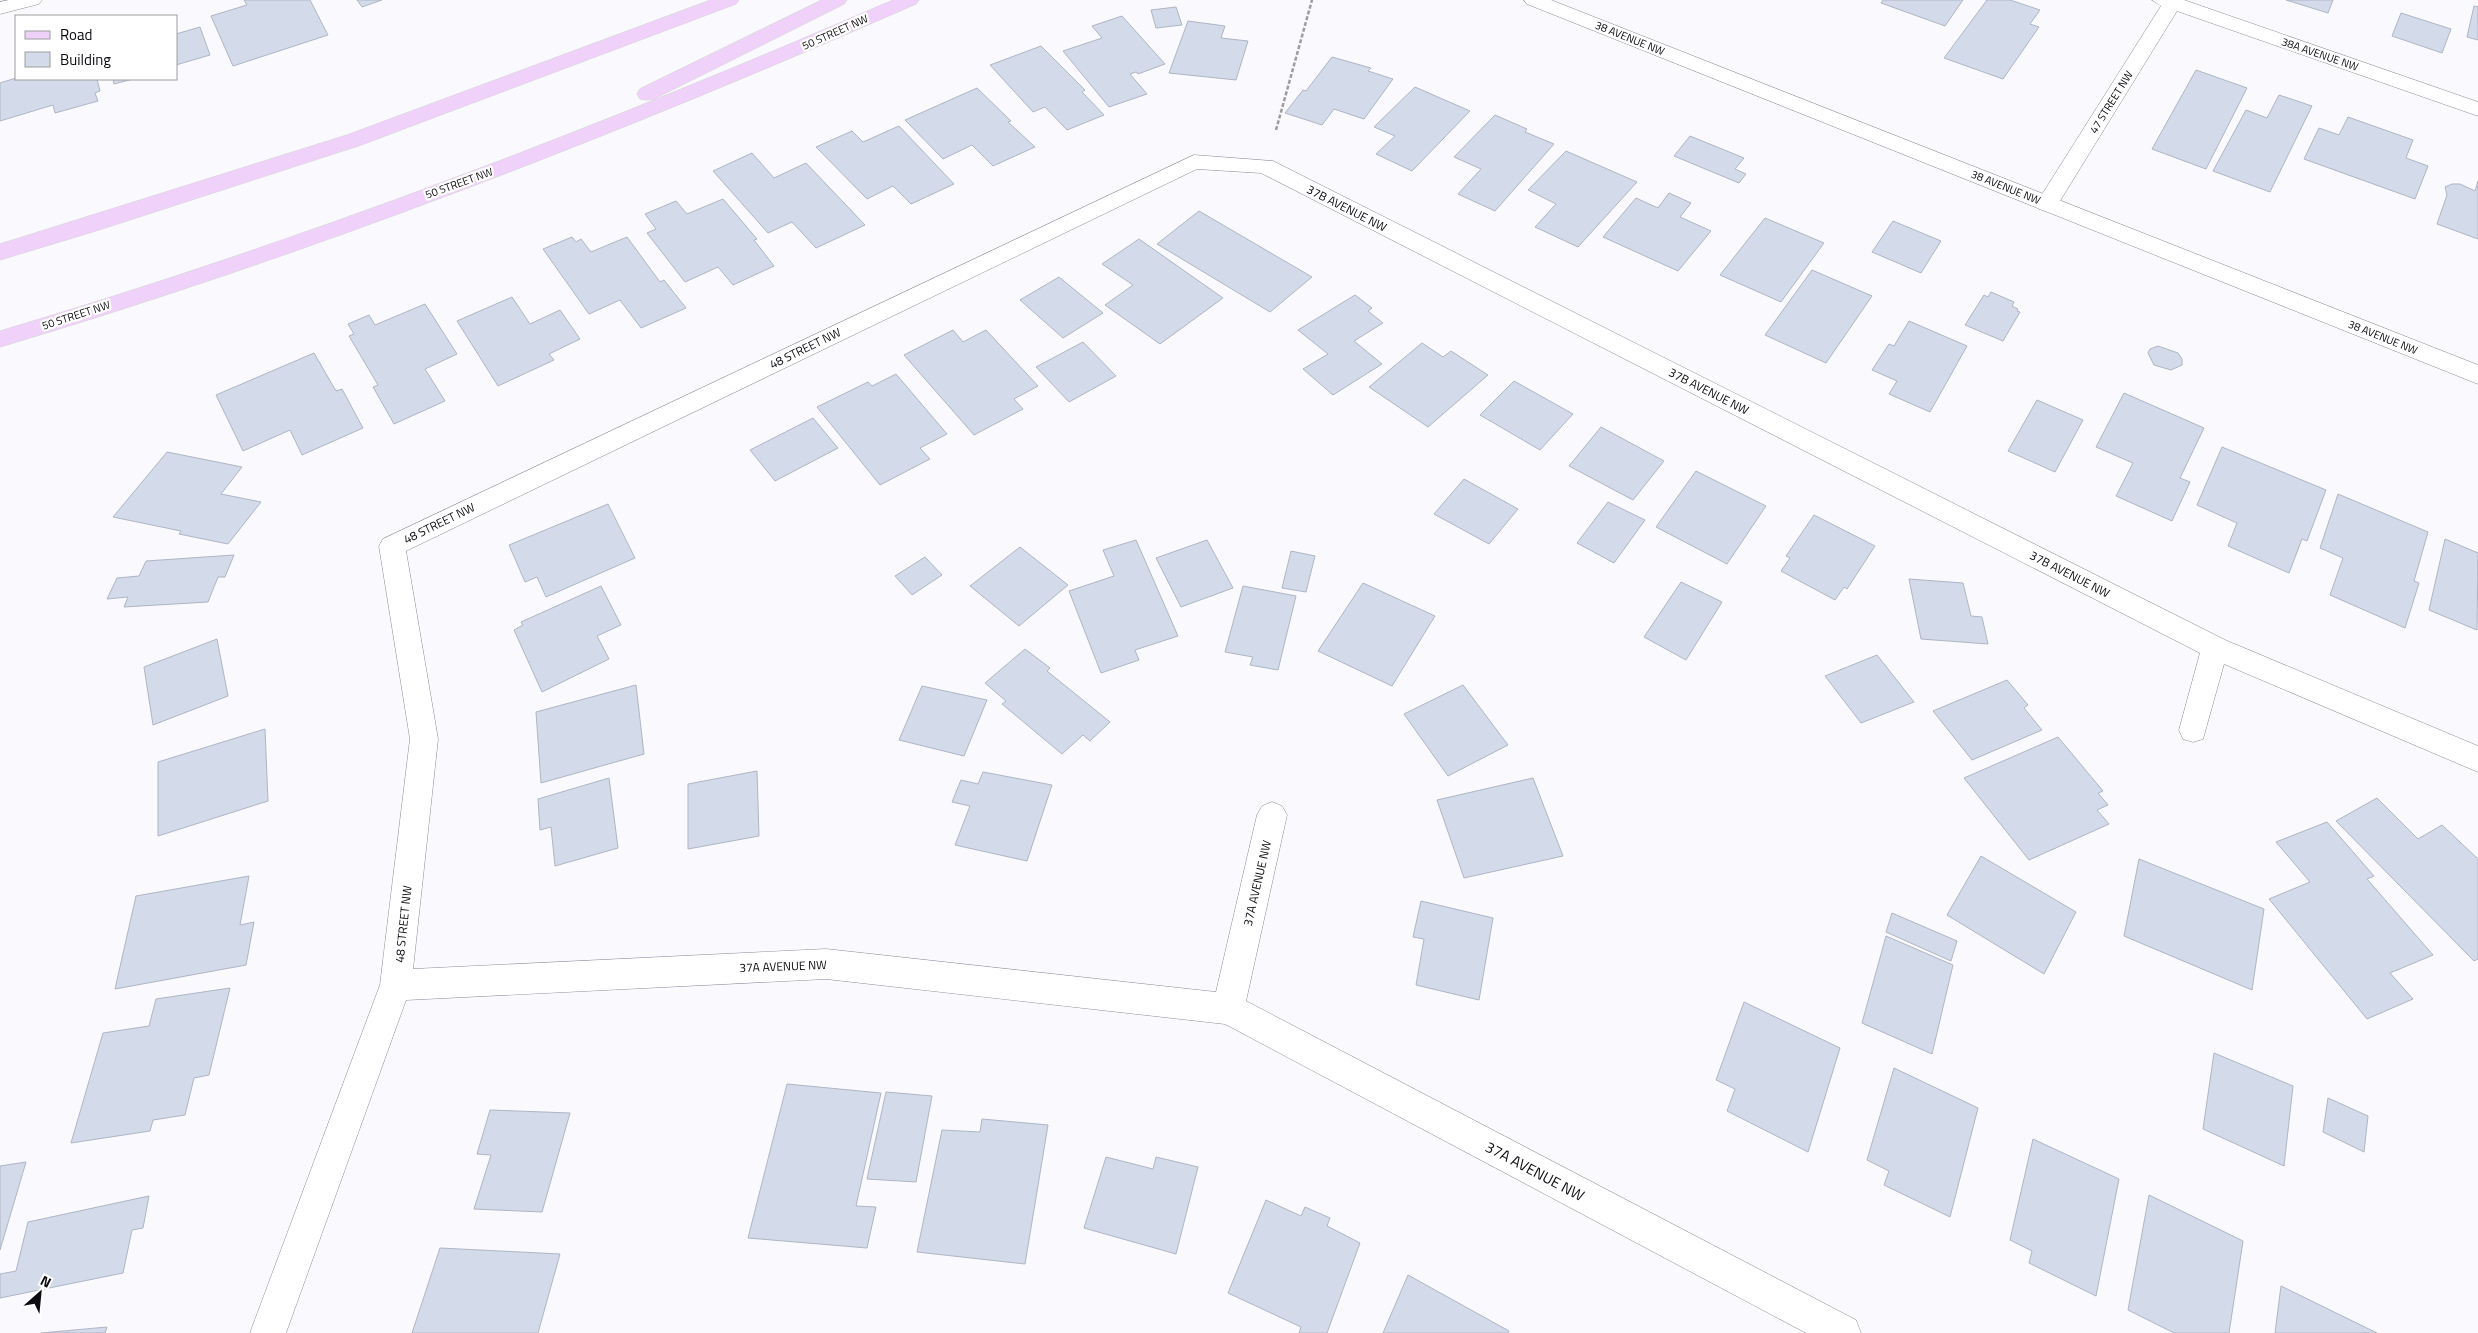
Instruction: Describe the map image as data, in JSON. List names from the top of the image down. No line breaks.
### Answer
{"streets":{"main road":["50 STREET NW"],"street":["38 AVENUE NW","38A AVENUE NW","47 STREET NW","37B AVENUE NW","48 STREET NW","37A AVENUE NW"]},"crossings":[["38 AVENUE NW","47 STREET NW"],["38A AVENUE NW","47 STREET NW"],["37B AVENUE NW","48 STREET NW"],["48 STREET NW","37A AVENUE NW"]],"legend":["Road","Building"],"north":"top right"}
